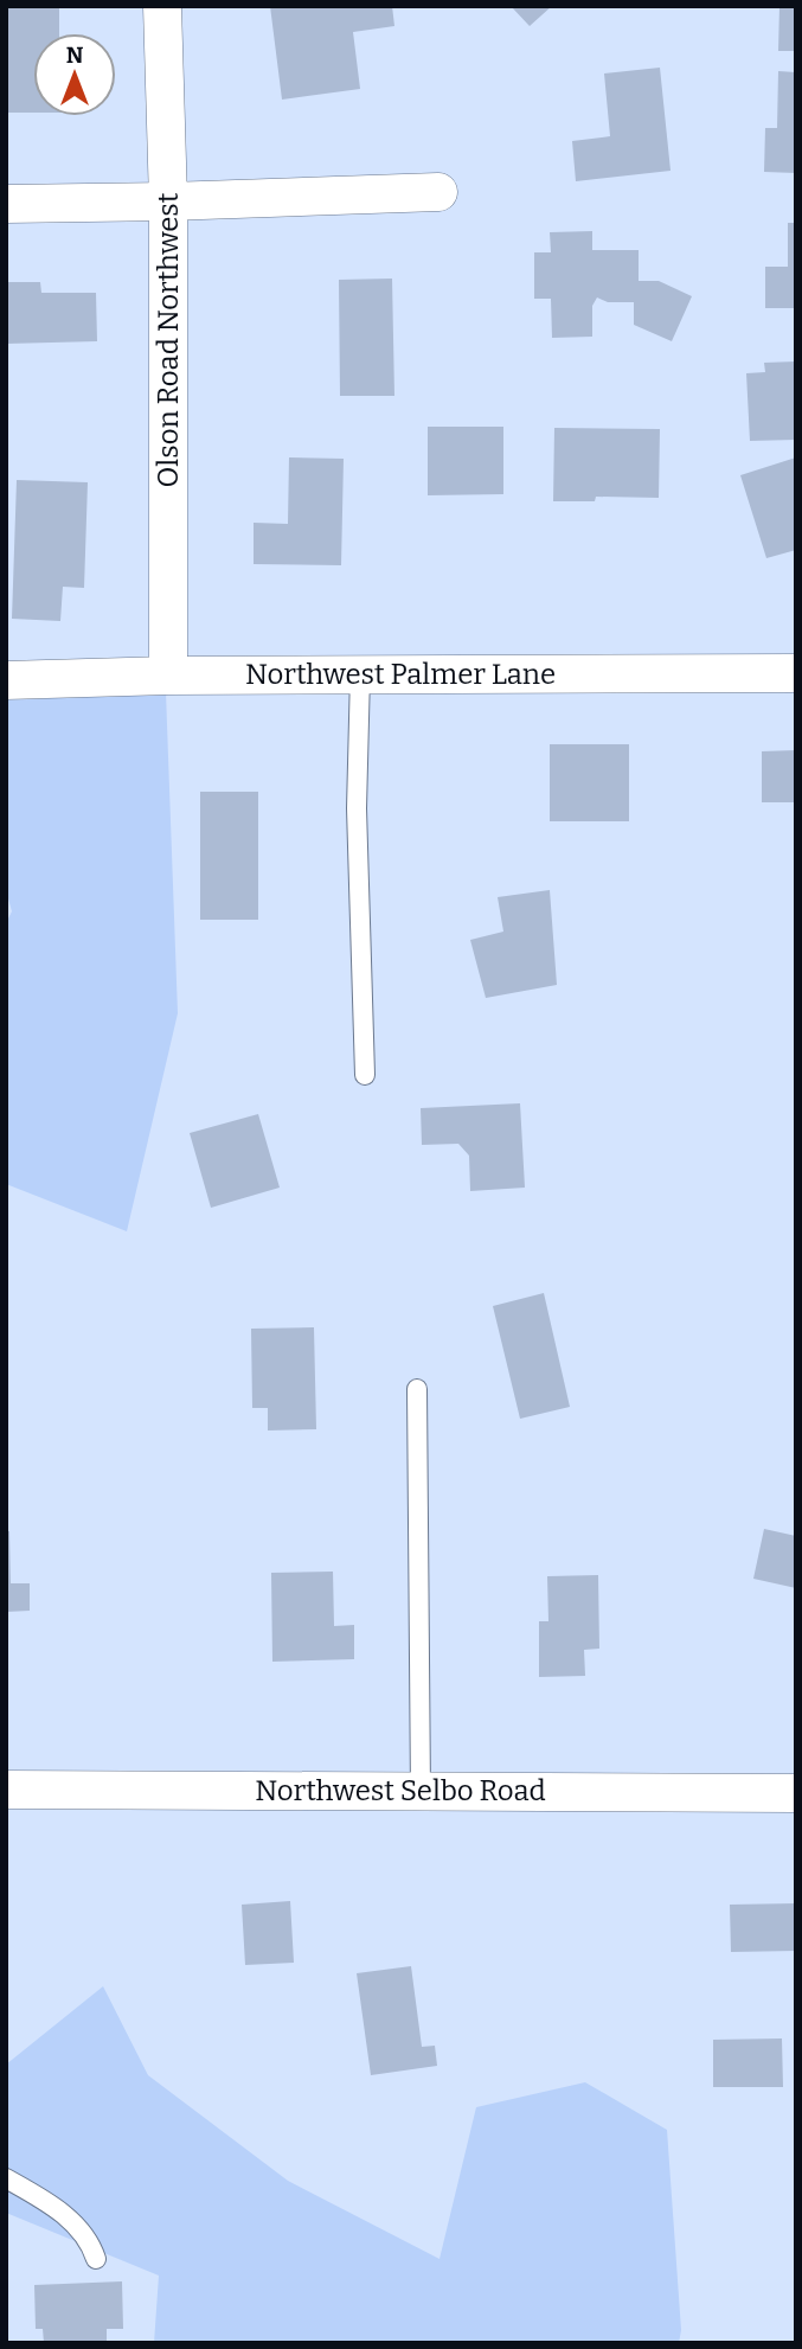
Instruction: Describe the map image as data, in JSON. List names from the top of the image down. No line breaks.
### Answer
{"streets":{"street":["Olson Road Northwest","Northwest Palmer Lane","Northwest Selbo Road"]},"crossings":[["Olson Road Northwest","Northwest Palmer Lane"]],"north":"top"}
